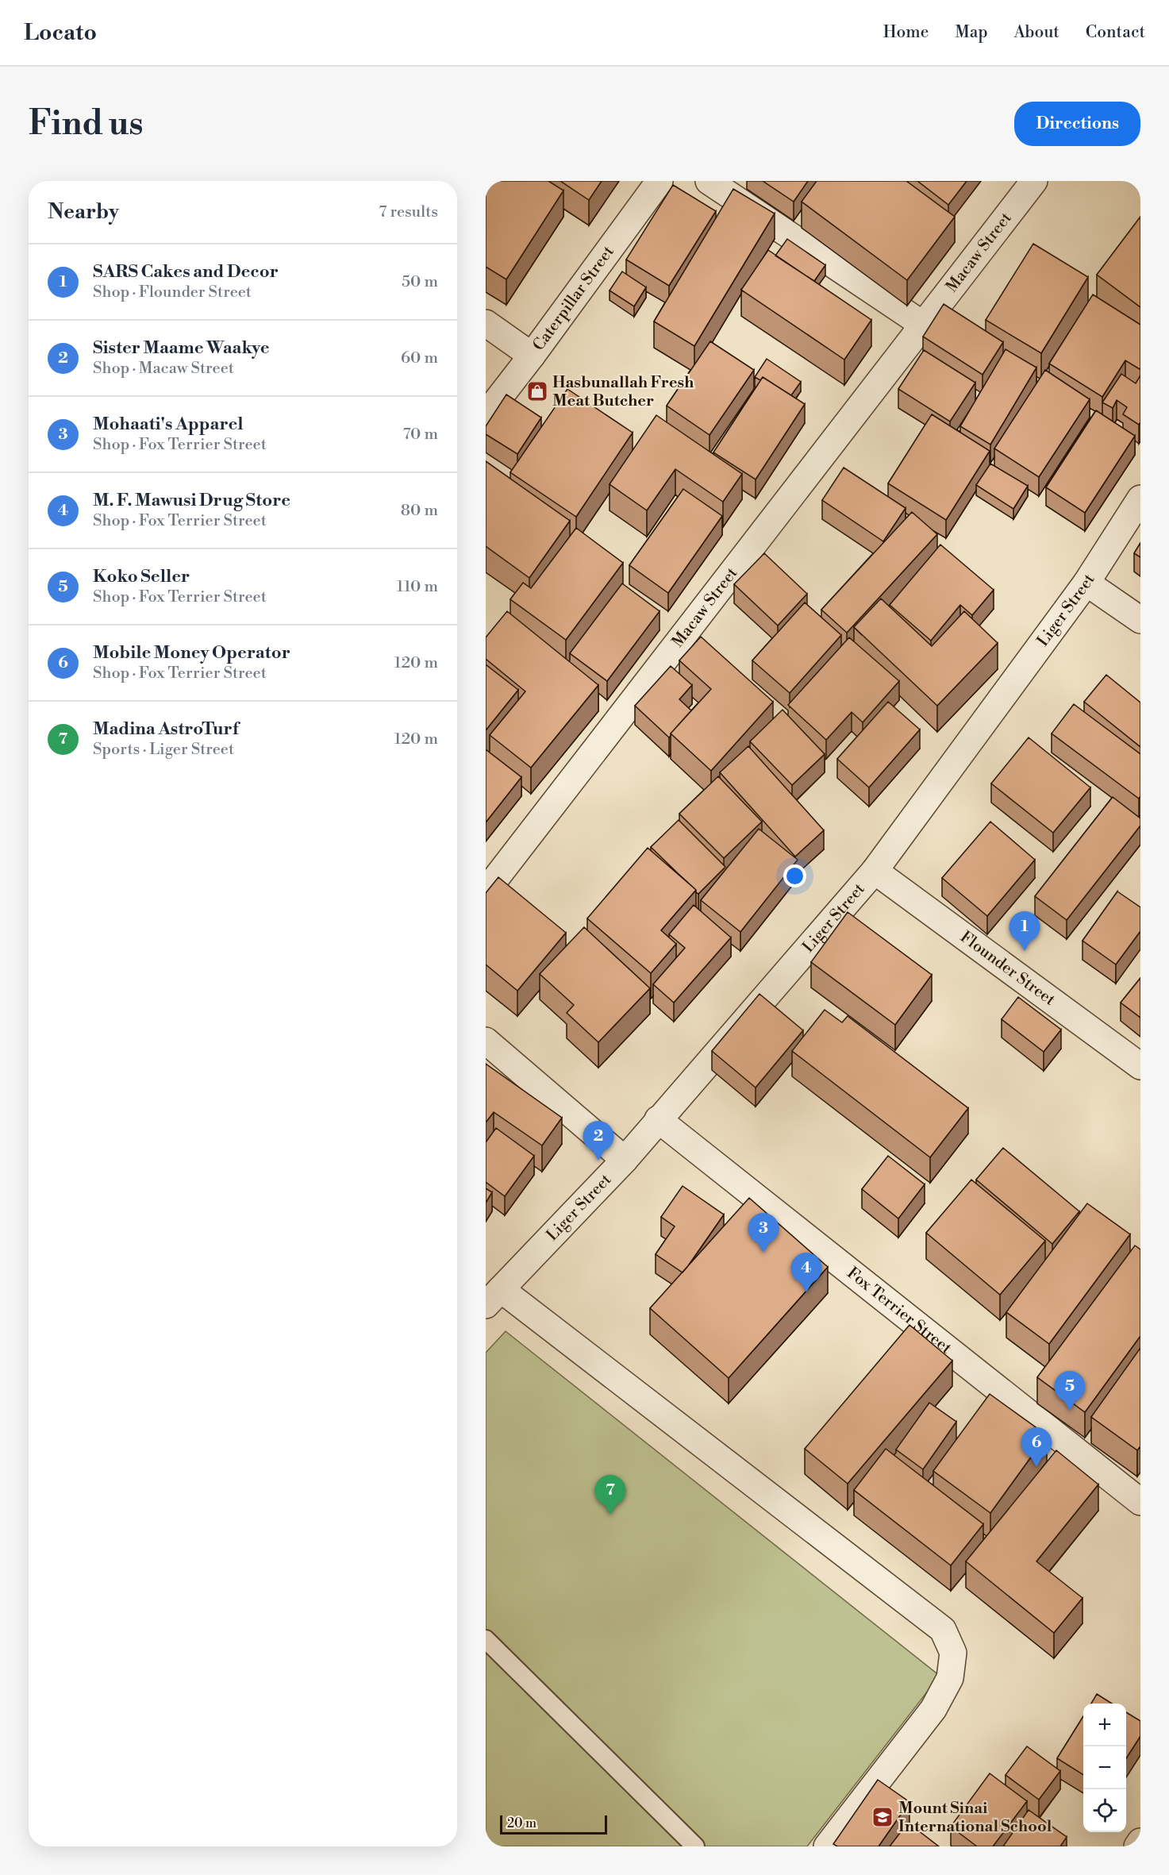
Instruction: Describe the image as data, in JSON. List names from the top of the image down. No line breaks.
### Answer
{"streets":{"street":["Macaw Street","Caterpillar Street","Liger Street","Flounder Street","Fox Terrier Street"]},"crossings":[["Liger Street","Flounder Street"],["Liger Street","Fox Terrier Street"]],"places":{"shop":["Hasbunallah Fresh Meat Butcher"],"school or university":["Mount Sinai International School"]},"scale_bar":"20 m","page":{"header":"Locato","nav":["Home","Map","About","Contact"],"buttons":"Directions","title":"Find us","heading":["Nearby","7 results"],"list":[{"mark":"1","name":"SARS Cakes and Decor","note":"Shop · Flounder Street","value":"50 m"},{"mark":"2","name":"Sister Maame Waakye","note":"Shop · Macaw Street","value":"60 m"},{"mark":"3","name":"Mohaati's Apparel","note":"Shop · Fox Terrier Street","value":"70 m"},{"mark":"4","name":"M. F. Mawusi Drug Store","note":"Shop · Fox Terrier Street","value":"80 m"},{"mark":"5","name":"Koko Seller","note":"Shop · Fox Terrier Street","value":"110 m"},{"mark":"6","name":"Mobile Money Operator","note":"Shop · Fox Terrier Street","value":"120 m"},{"mark":"7","name":"Madina AstroTurf","note":"Sports · Liger Street","value":"120 m"}],"pins":["1","2","3","4","5","6","7"],"map_buttons":["+","−"],"scale":"20 m"}}
